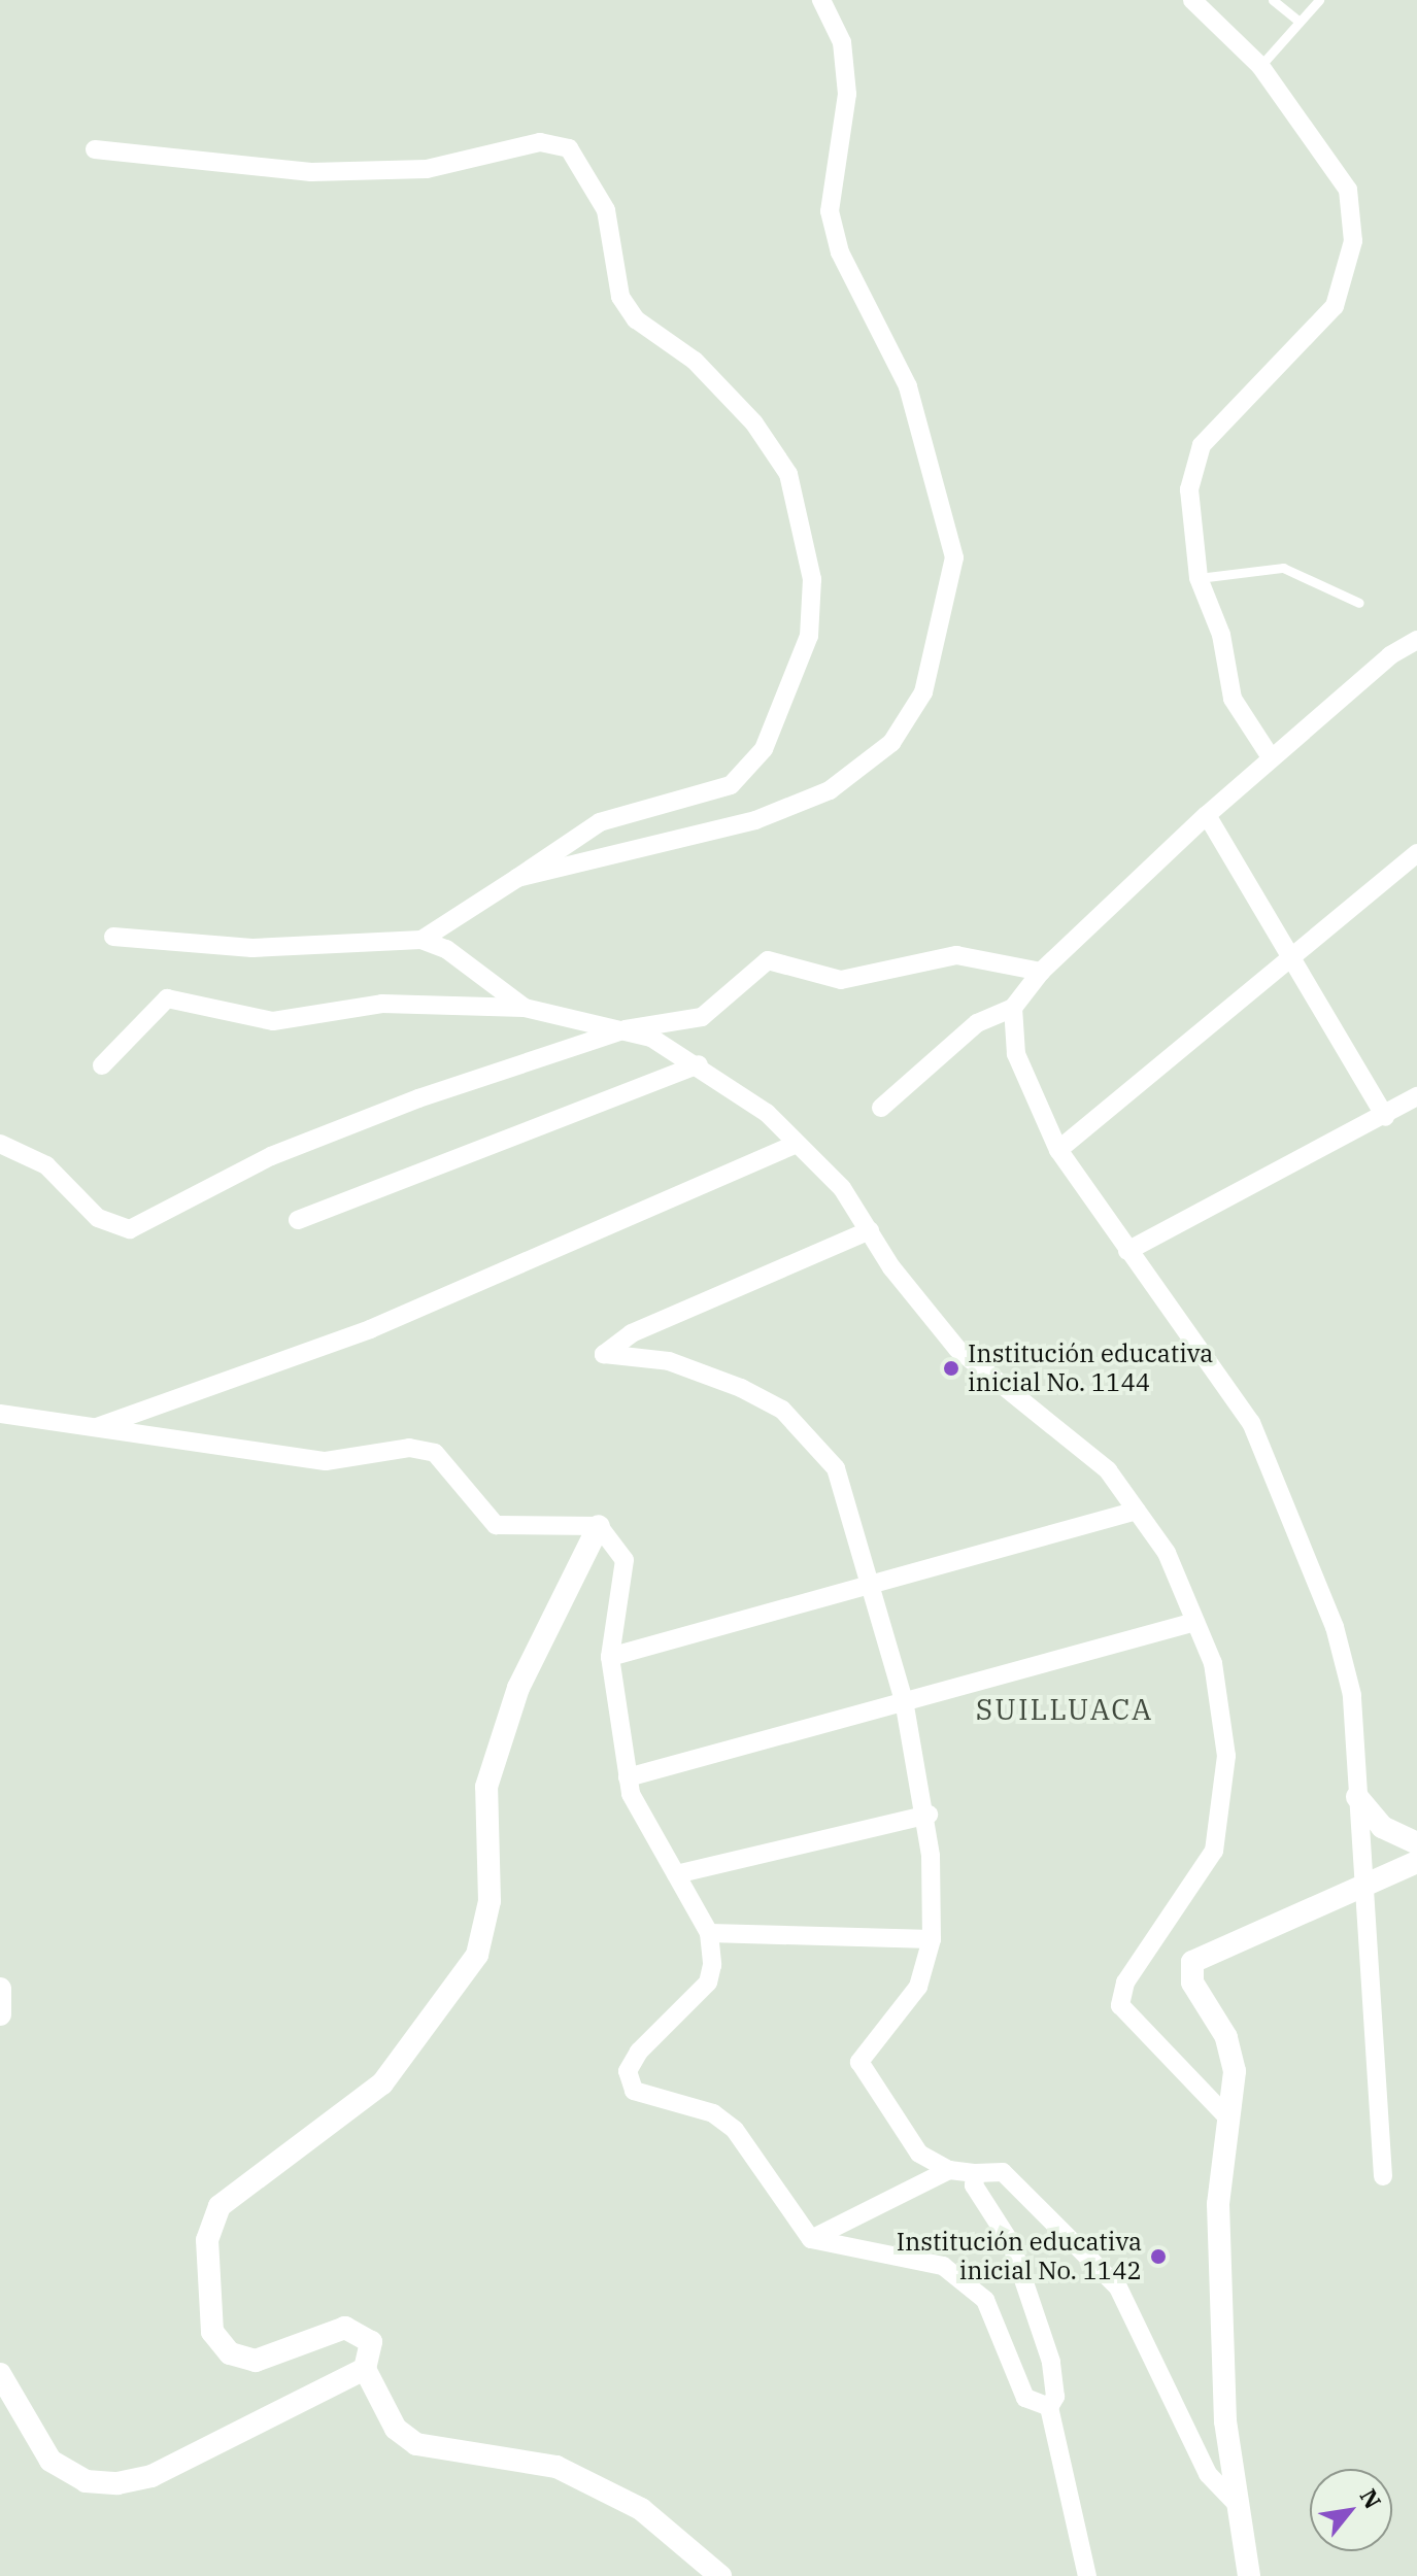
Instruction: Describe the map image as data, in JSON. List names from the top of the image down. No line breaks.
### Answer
{"districts":["SUILLUACA"],"places":["Institución educativa inicial No. 1144","Institución educativa inicial No. 1142"],"north":"top right"}
